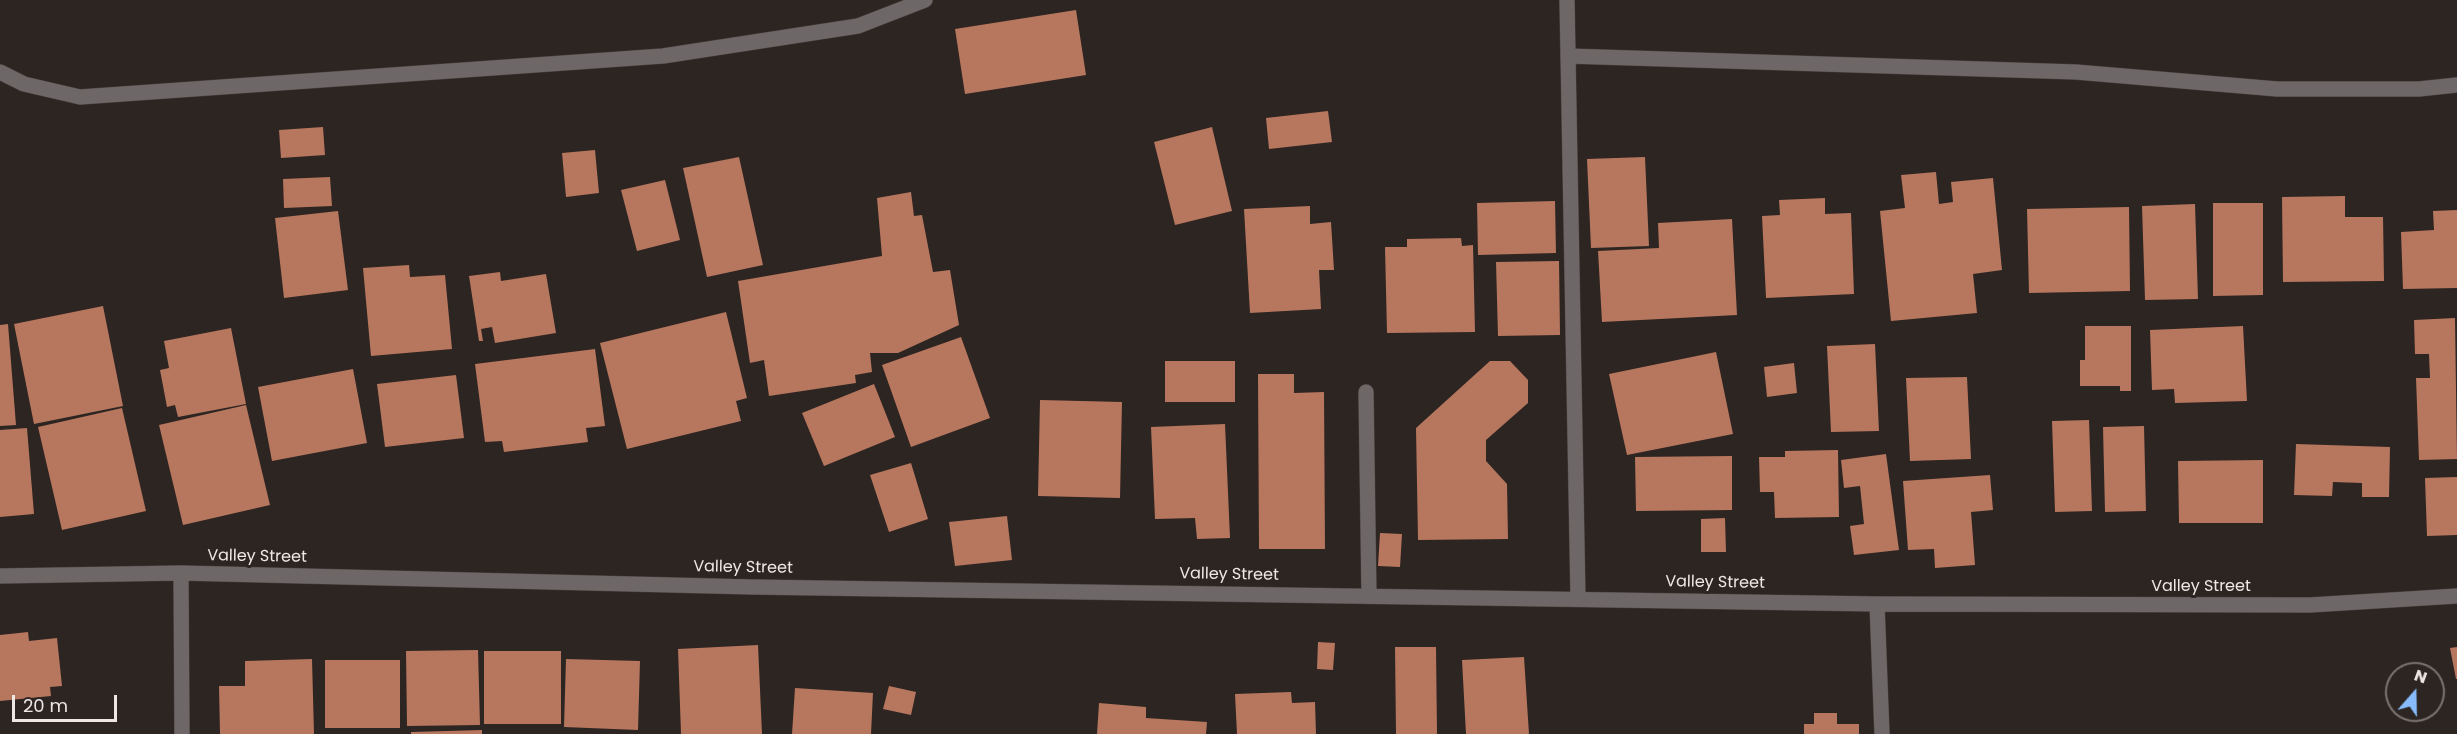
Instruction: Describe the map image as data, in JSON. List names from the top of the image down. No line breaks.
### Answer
{"streets":{"street":["Valley Street"]},"scale_bar":"20 m","north":"top"}
